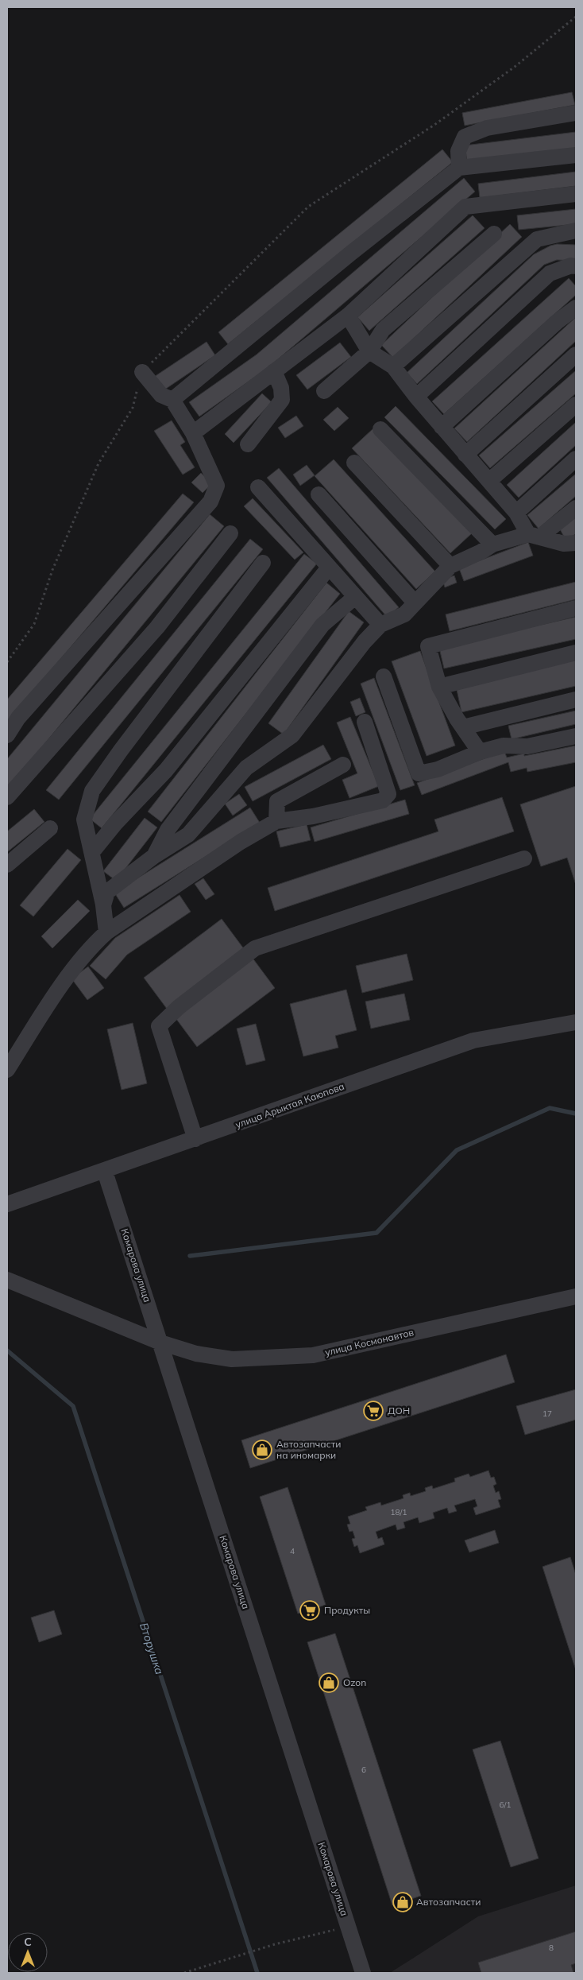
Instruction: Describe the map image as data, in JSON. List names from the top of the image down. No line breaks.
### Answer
{"streets":{"street":["улица Арыктая Каюпова","Комарова улица","улица Космонавтов"]},"crossings":[["улица Арыктая Каюпова","Комарова улица"],["Комарова улица","улица Космонавтов"]],"water":["Вторушка"],"places":{"supermarket":["ДОН","Продукты"],"shop":["Автозапчасти на иномарки","Ozon","Автозапчасти"]},"house_numbers":["17","18/1","4","6","6/1","8"],"north":"top"}
